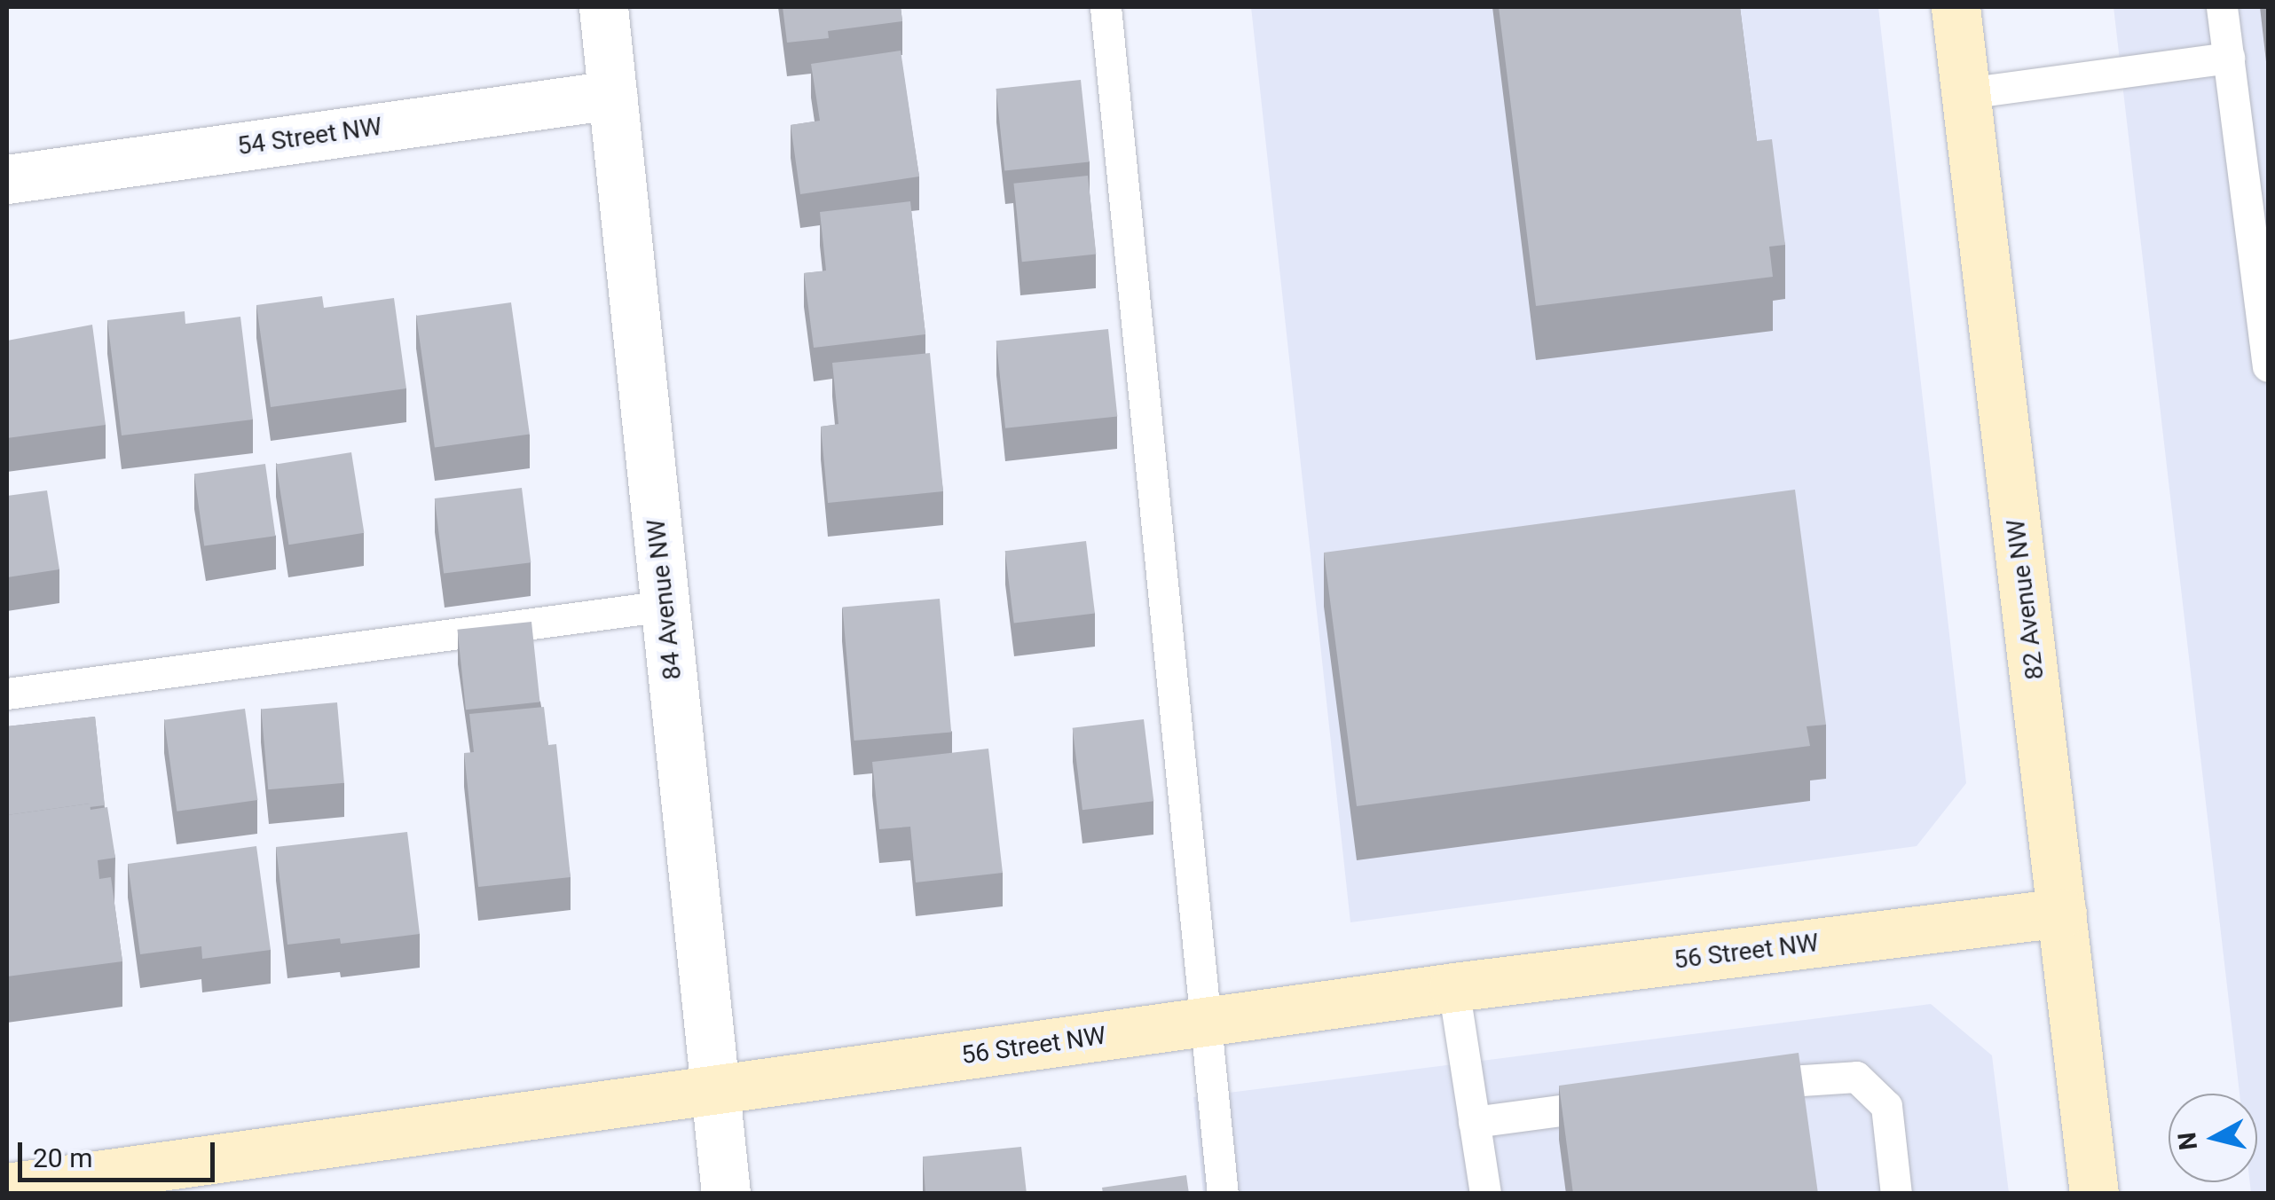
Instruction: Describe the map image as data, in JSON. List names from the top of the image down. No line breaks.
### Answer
{"streets":{"street":["54 Street NW","84 Avenue NW","82 Avenue NW","56 Street NW"]},"crossings":[["54 Street NW","84 Avenue NW"],["84 Avenue NW","56 Street NW"],["82 Avenue NW","56 Street NW"]],"scale_bar":"20 m","north":"left"}
